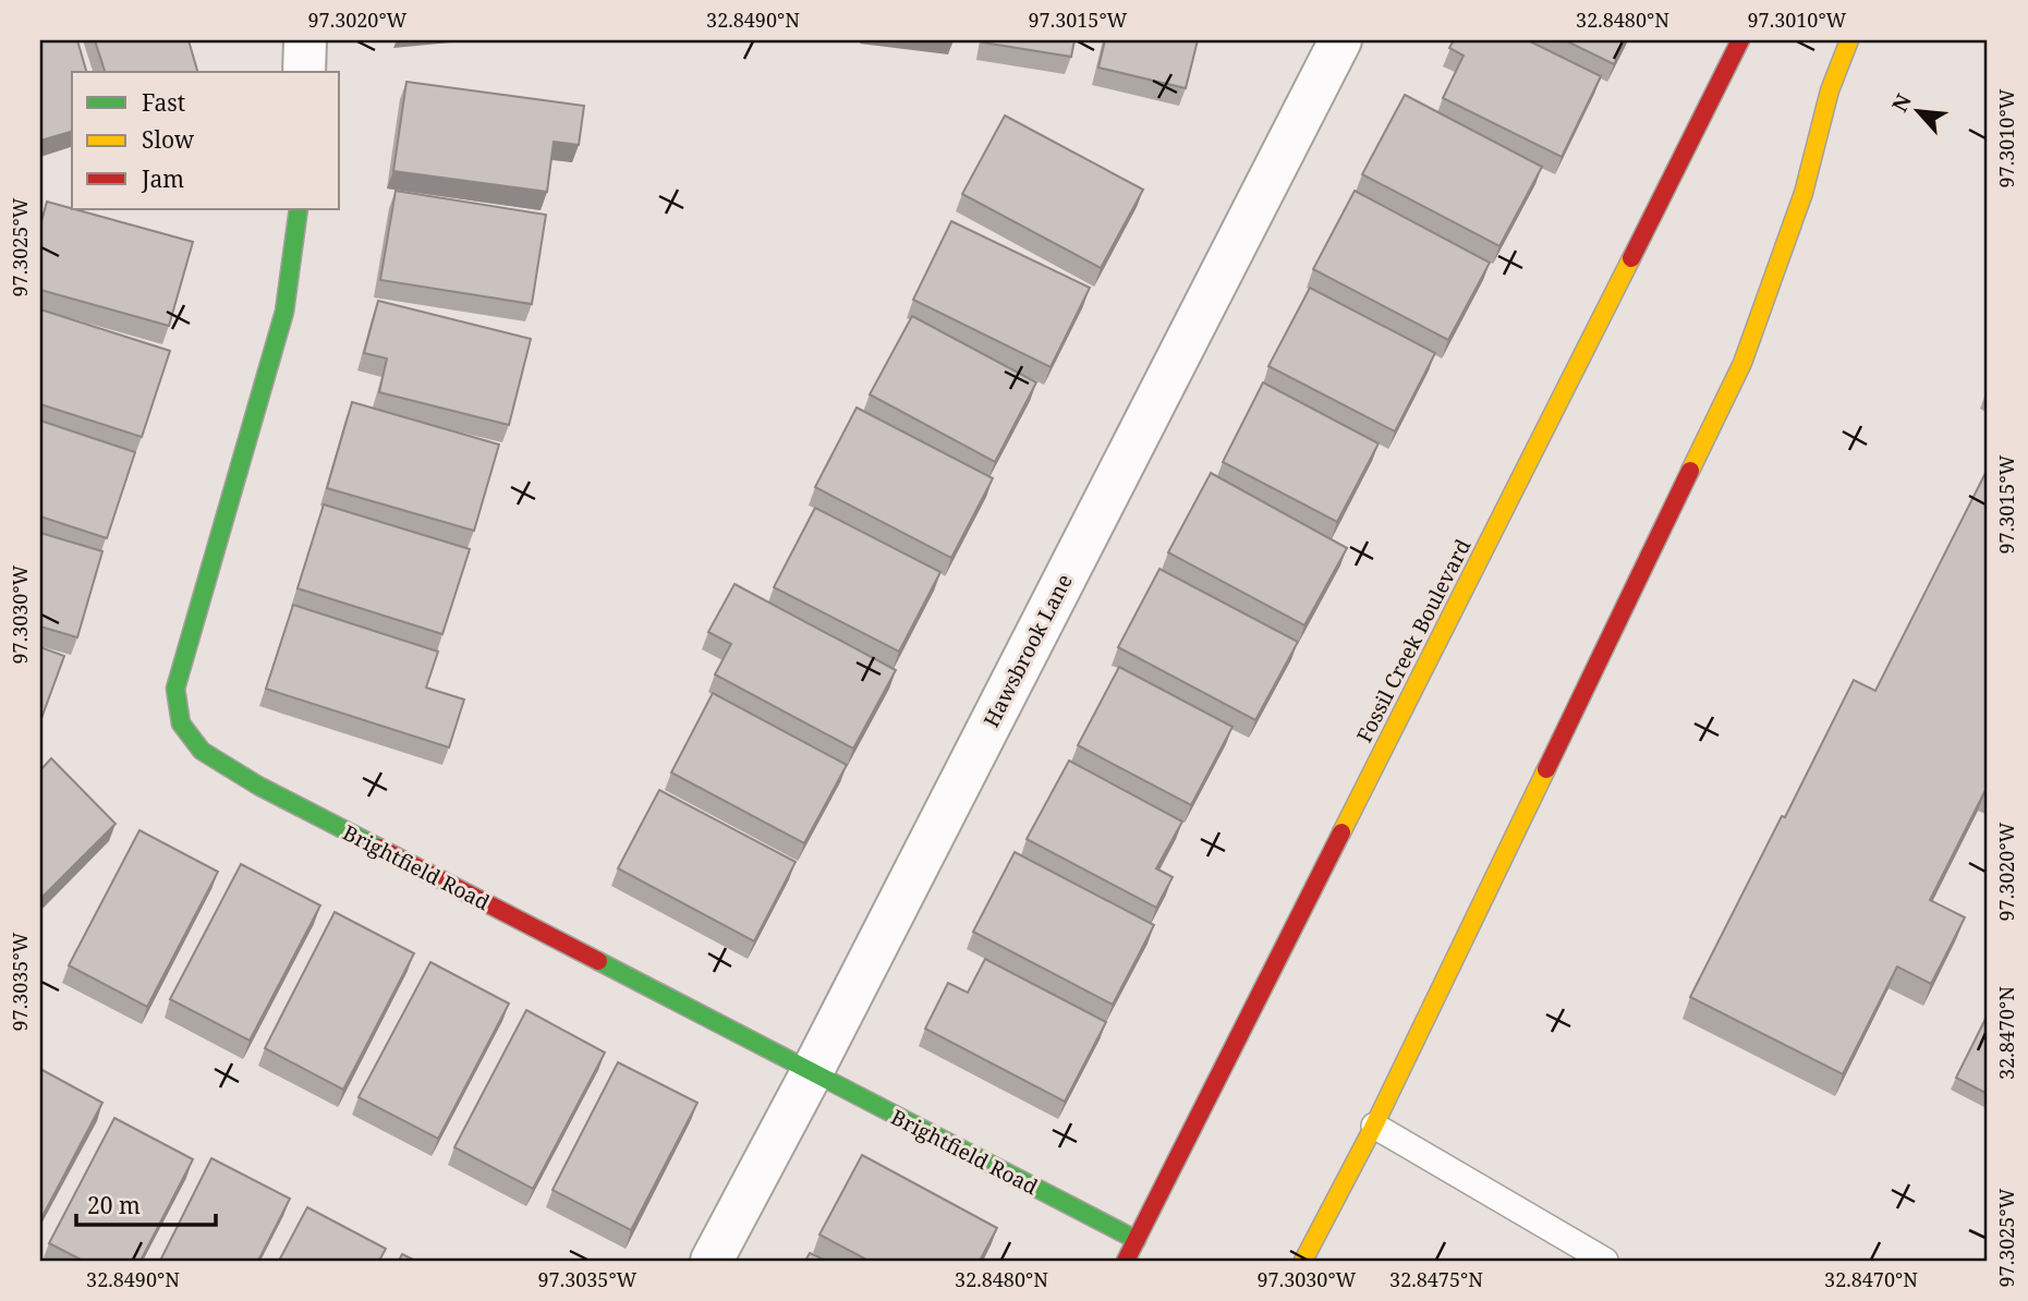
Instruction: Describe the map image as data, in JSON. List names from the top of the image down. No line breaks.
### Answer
{"streets":{"main road":["Fossil Creek Boulevard","Brightfield Road"],"street":["Hawsbrook Lane"]},"crossings":[["Fossil Creek Boulevard","Brightfield Road"],["Hawsbrook Lane","Brightfield Road"]],"legend":["Fast","Slow","Jam"],"scale_bar":"20 m","north":"top left","coordinates":["97.3020°W","32.8490°N","97.3015°W","32.8480°N","97.3010°W","97.3025°W","97.3030°W","97.3035°W","32.8470°N","32.8475°N"]}
